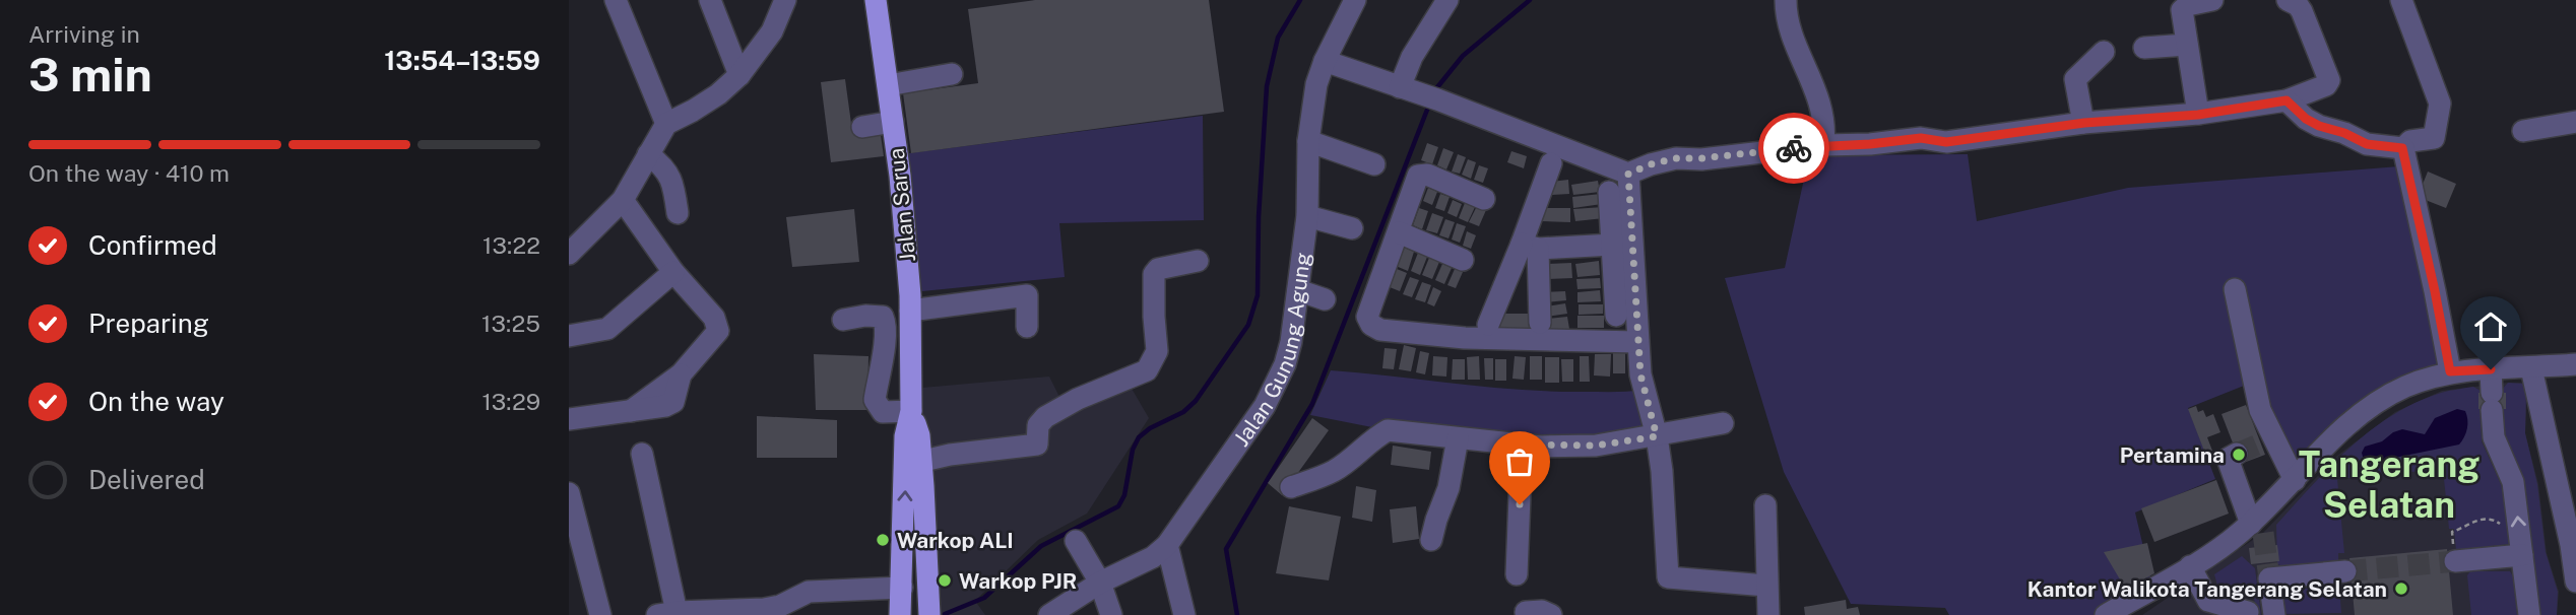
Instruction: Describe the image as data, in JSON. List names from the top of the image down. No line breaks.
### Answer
{"streets":{"main road":["Jalan Sarua"],"street":["Jalan Gunung Agung"]},"districts":["Tangerang Selatan"],"places":["Pertamina","Warkop ALI","Warkop PJR","Kantor Walikota Tangerang Selatan"],"page":{"heading":["3 min","Arriving in","13:54–13:59"],"bar":"On the way · 410 m","list":[["Confirmed","13:22"],["Preparing","13:25"],["On the way","13:29"],"Delivered"]}}
